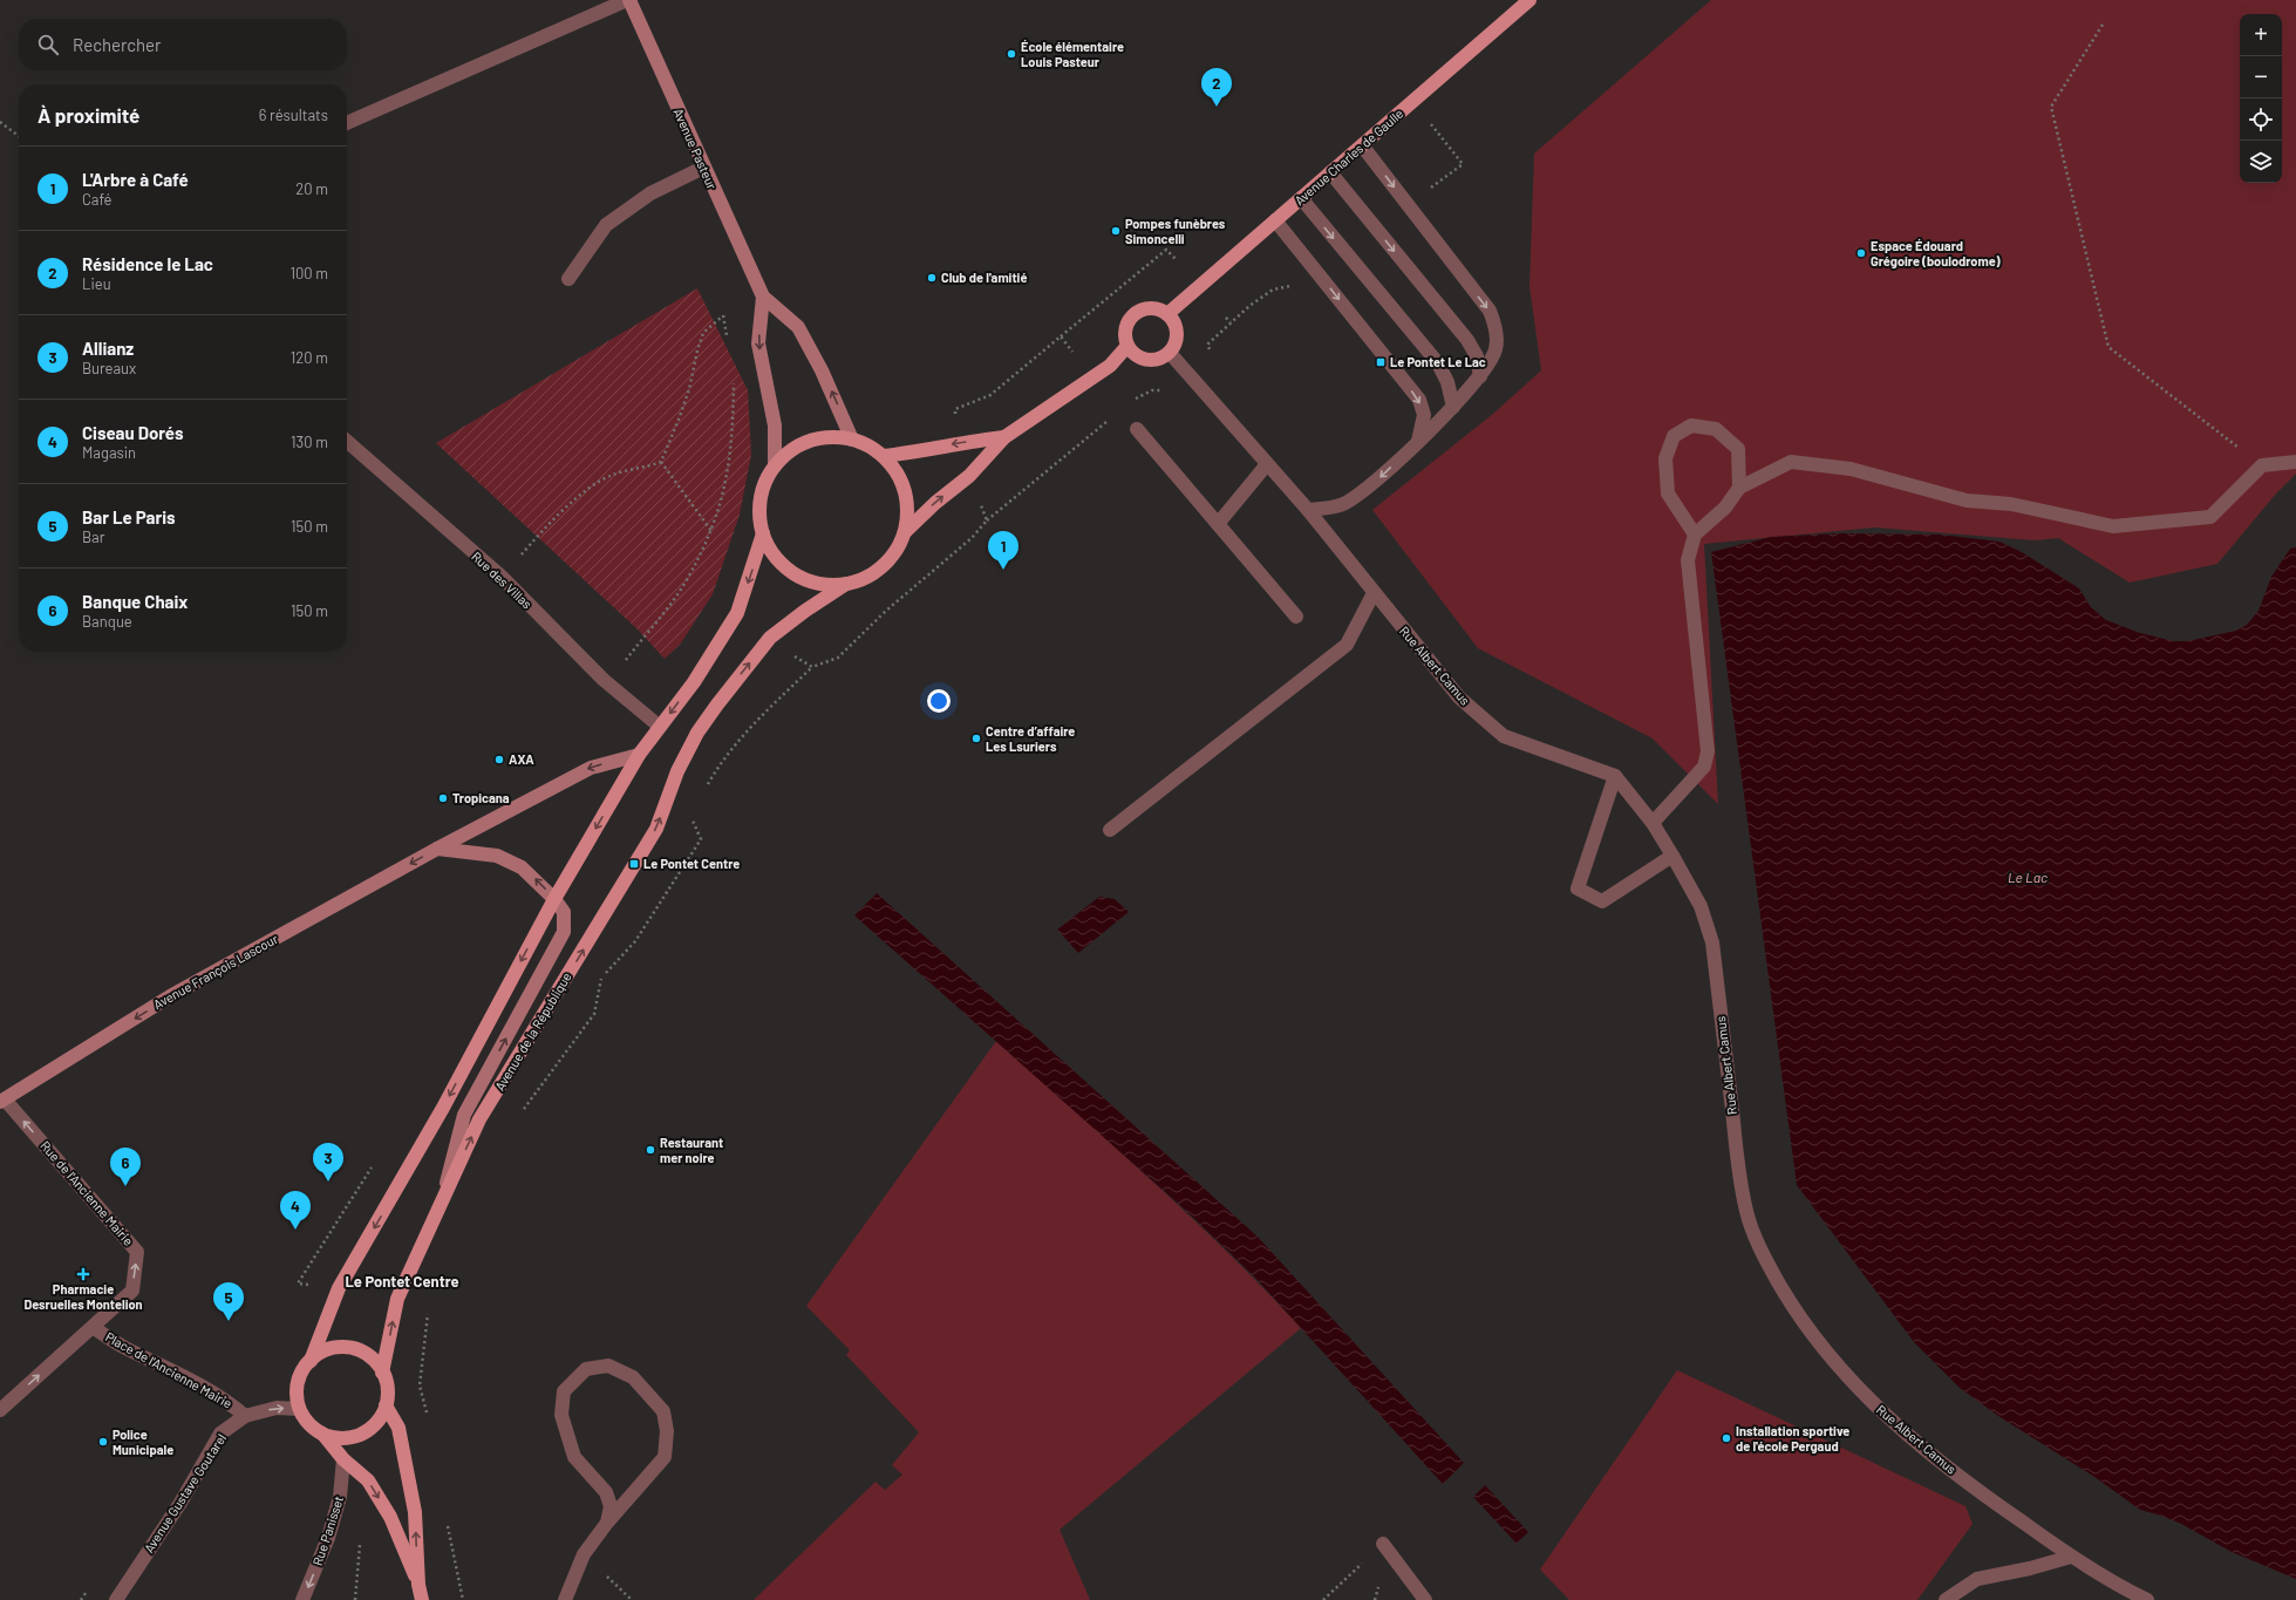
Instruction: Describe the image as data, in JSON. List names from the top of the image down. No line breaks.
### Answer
{"streets":{"main road":["Avenue Pasteur","Avenue Charles de Gaulle","Avenue François Lascour","Avenue de la République"],"street":["Rue des Villas","Rue Albert Camus","Rue de l'Ancienne Mairie","Place de l'Ancienne Mairie","Avenue Gustave Goutarel","Rue Panisset"]},"crossings":[["Avenue Pasteur","Avenue de la République"],["Avenue Charles de Gaulle","Rue Albert Camus"],["Avenue François Lascour","Rue de l'Ancienne Mairie"],["Avenue de la République","Avenue Gustave Goutarel"],["Rue de l'Ancienne Mairie","Place de l'Ancienne Mairie"],["Place de l'Ancienne Mairie","Avenue Gustave Goutarel"]],"one_way":["Avenue François Lascour","Rue Panisset"],"districts":["Le Pontet Centre"],"water":["Le Lac"],"places":{"other":["École élémentaire Louis Pasteur","Pompes funèbres Simoncelli","Espace Édouard Grégoire (boulodrome)","Club de l'amitié","Centre d’affaire Les Lsuriers","AXA","Tropicana","Restaurant mer noire","Installation sportive de l'école Pergaud","Police Municipale"],"transit":["Le Pontet Le Lac","Le Pontet Centre"],"health":["Pharmacie Desruelles Montelion"]},"page":{"map_buttons":["+","−"],"search":"Rechercher","pins":["2","1","3","6","4","5"],"heading":["À proximité","6 résultats"],"list":[{"mark":"1","name":"L'Arbre à Café","note":"Café","value":"20 m"},{"mark":"2","name":"Résidence le Lac","note":"Lieu","value":"100 m"},{"mark":"3","name":"Allianz","note":"Bureaux","value":"120 m"},{"mark":"4","name":"Ciseau Dorés","note":"Magasin","value":"130 m"},{"mark":"5","name":"Bar Le Paris","note":"Bar","value":"150 m"},{"mark":"6","name":"Banque Chaix","note":"Banque","value":"150 m"}]}}
